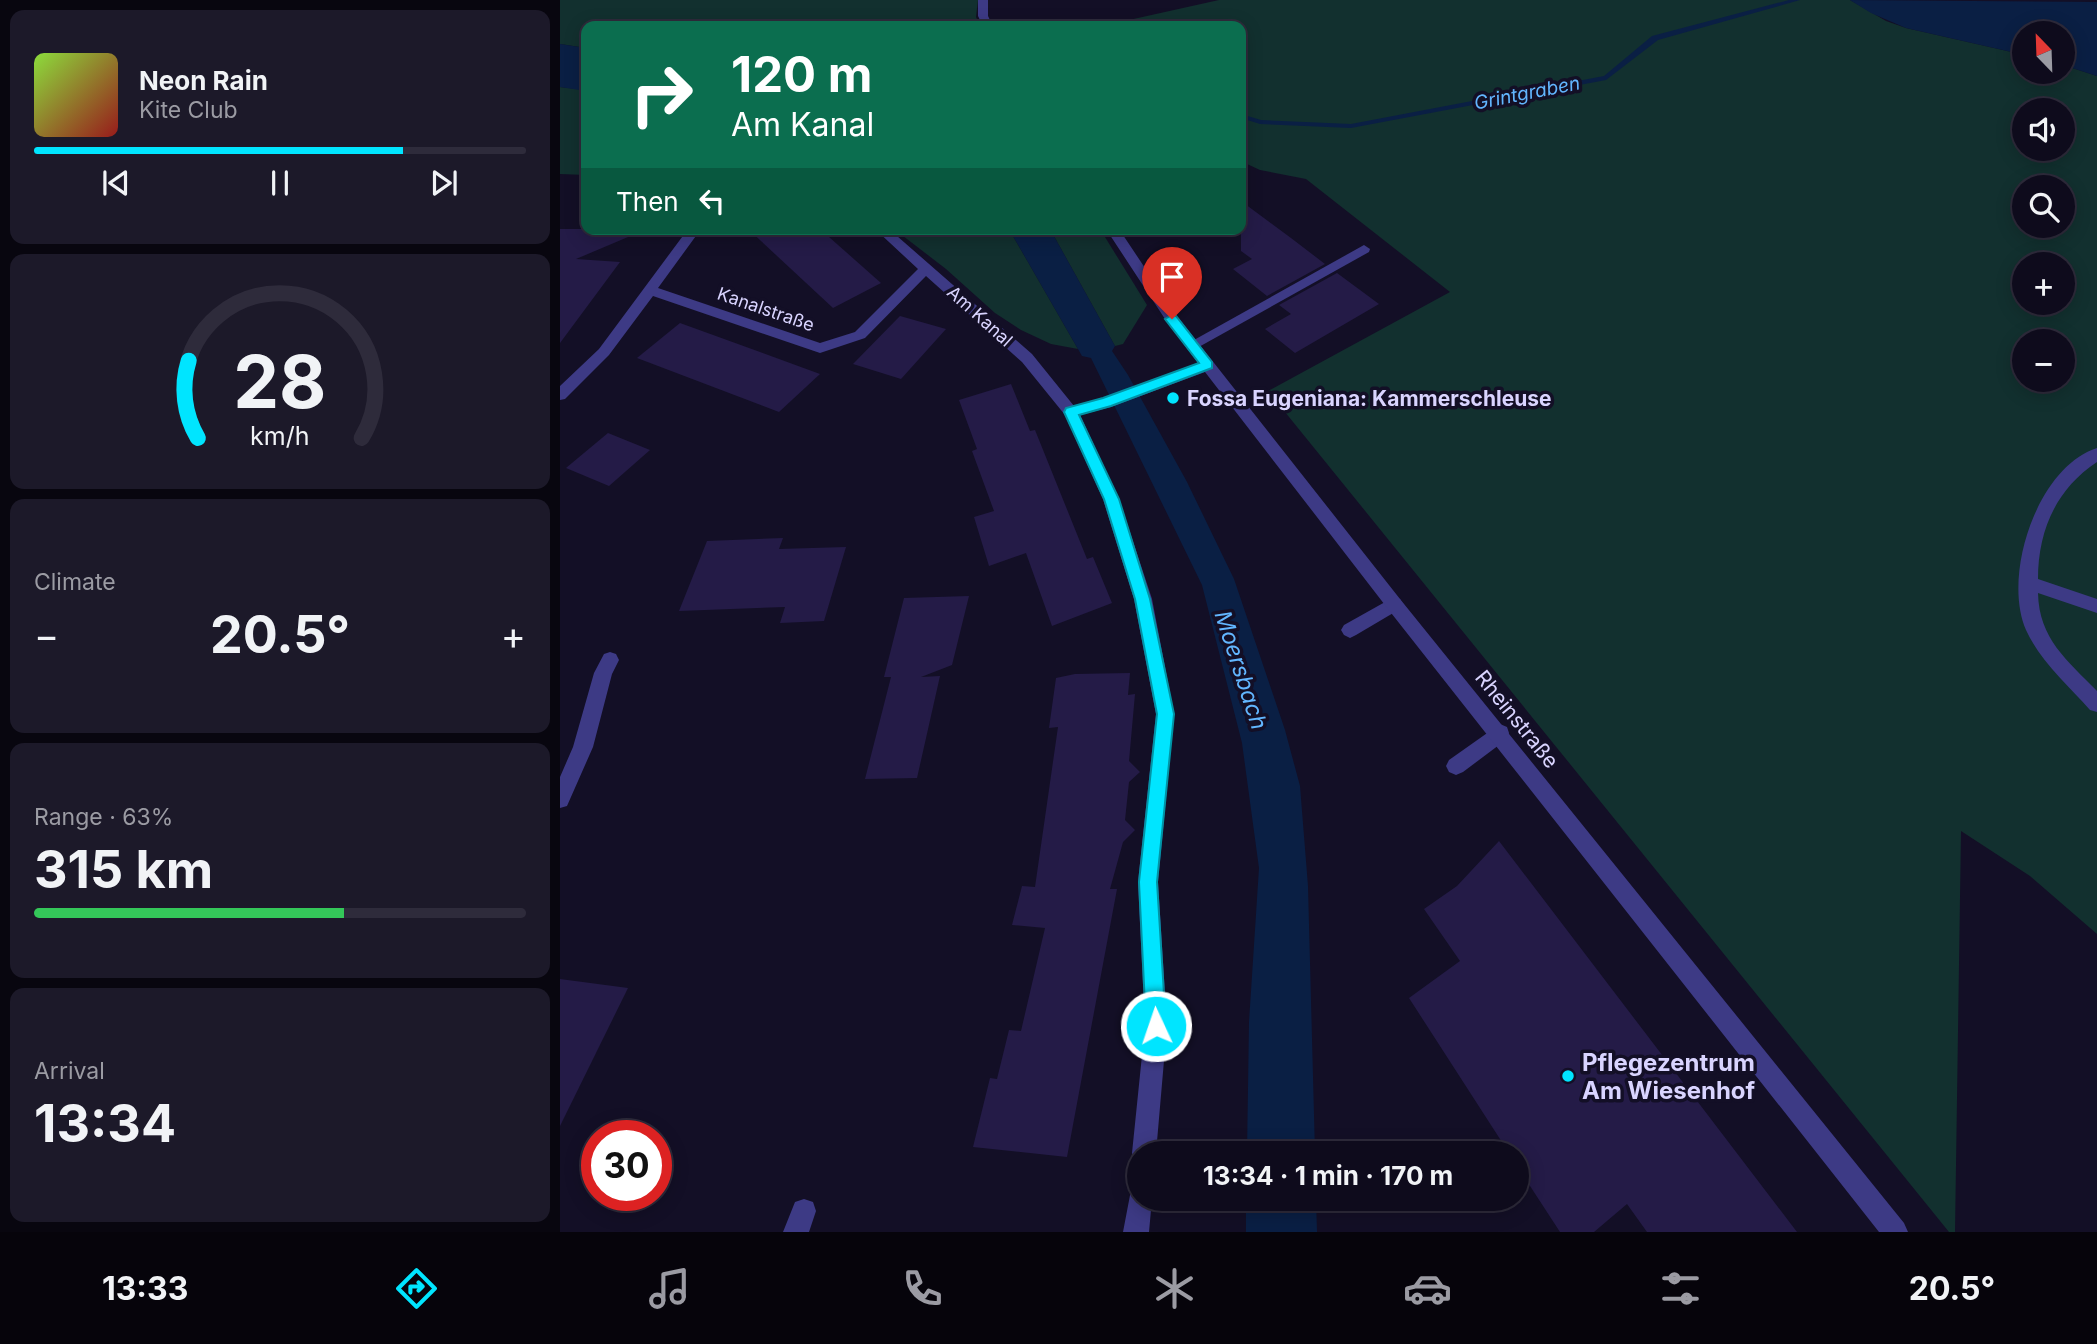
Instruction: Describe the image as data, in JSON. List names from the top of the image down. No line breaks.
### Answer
{"streets":{"street":["Kanalstraße","Am Kanal","Rheinstraße"]},"crossings":[["Kanalstraße","Am Kanal"]],"water":["Grintgraben","Moersbach"],"places":["Fossa Eugeniana: Kammerschleuse","Pflegezentrum Am Wiesenhof"],"north":"top left","page":{"map_buttons":["+","−"],"turn":["120 m","Am Kanal"],"song":["Neon Rain","Kite Club"],"then":"Then","tile":["Climate",["Range · 63%","315 km"],["Arrival","13:34"]],"heat":["−","20.5°","+"],"limit":"30","trip":"13:34 · 1 min · 170 m","tabs":["13:33","20.5°"],"gauge":["28","km/h"]}}
